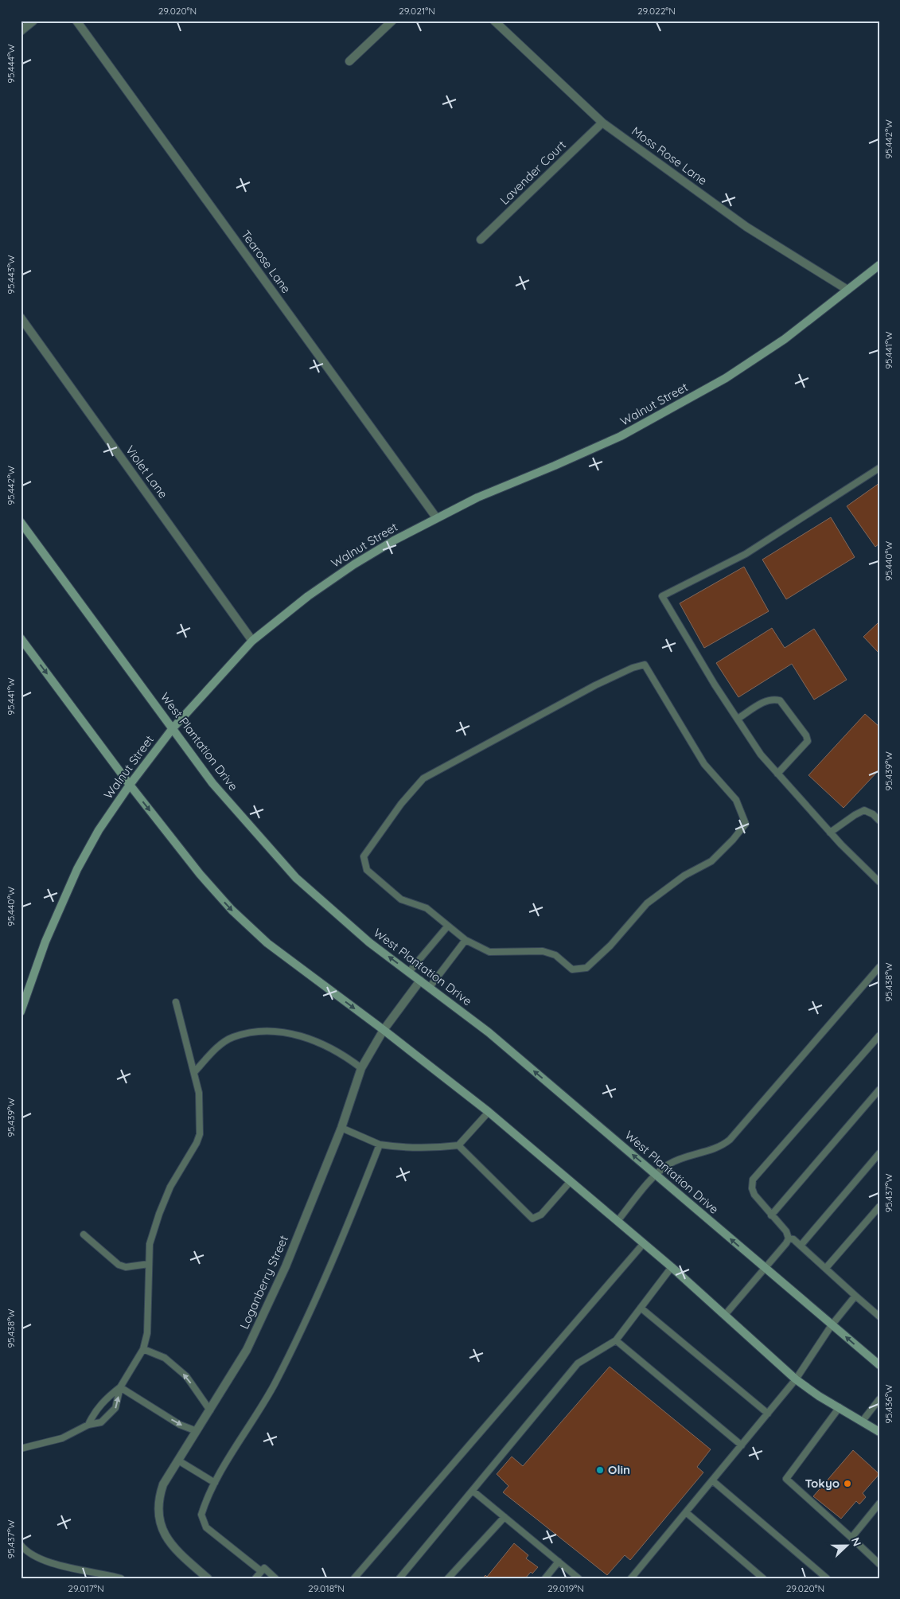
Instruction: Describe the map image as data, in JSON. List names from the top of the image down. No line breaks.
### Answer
{"streets":{"main road":["Walnut Street","West Plantation Drive"],"street":["Moss Rose Lane","Lavender Court","Tearose Lane","Violet Lane","Loganberry Street"]},"crossings":[["Moss Rose Lane","Lavender Court"],["Moss Rose Lane","Walnut Street"],["Tearose Lane","Walnut Street"],["Walnut Street","Violet Lane"],["Walnut Street","West Plantation Drive"],["West Plantation Drive","Loganberry Street"]],"places":["Olin","Tokyo"],"north":"right","coordinates":["29.020°N","29.021°N","29.022°N","95.444°W","95.442°W","95.443°W","95.441°W","95.440°W","95.439°W","95.438°W","95.437°W","95.436°W","29.017°N","29.018°N","29.019°N"]}
